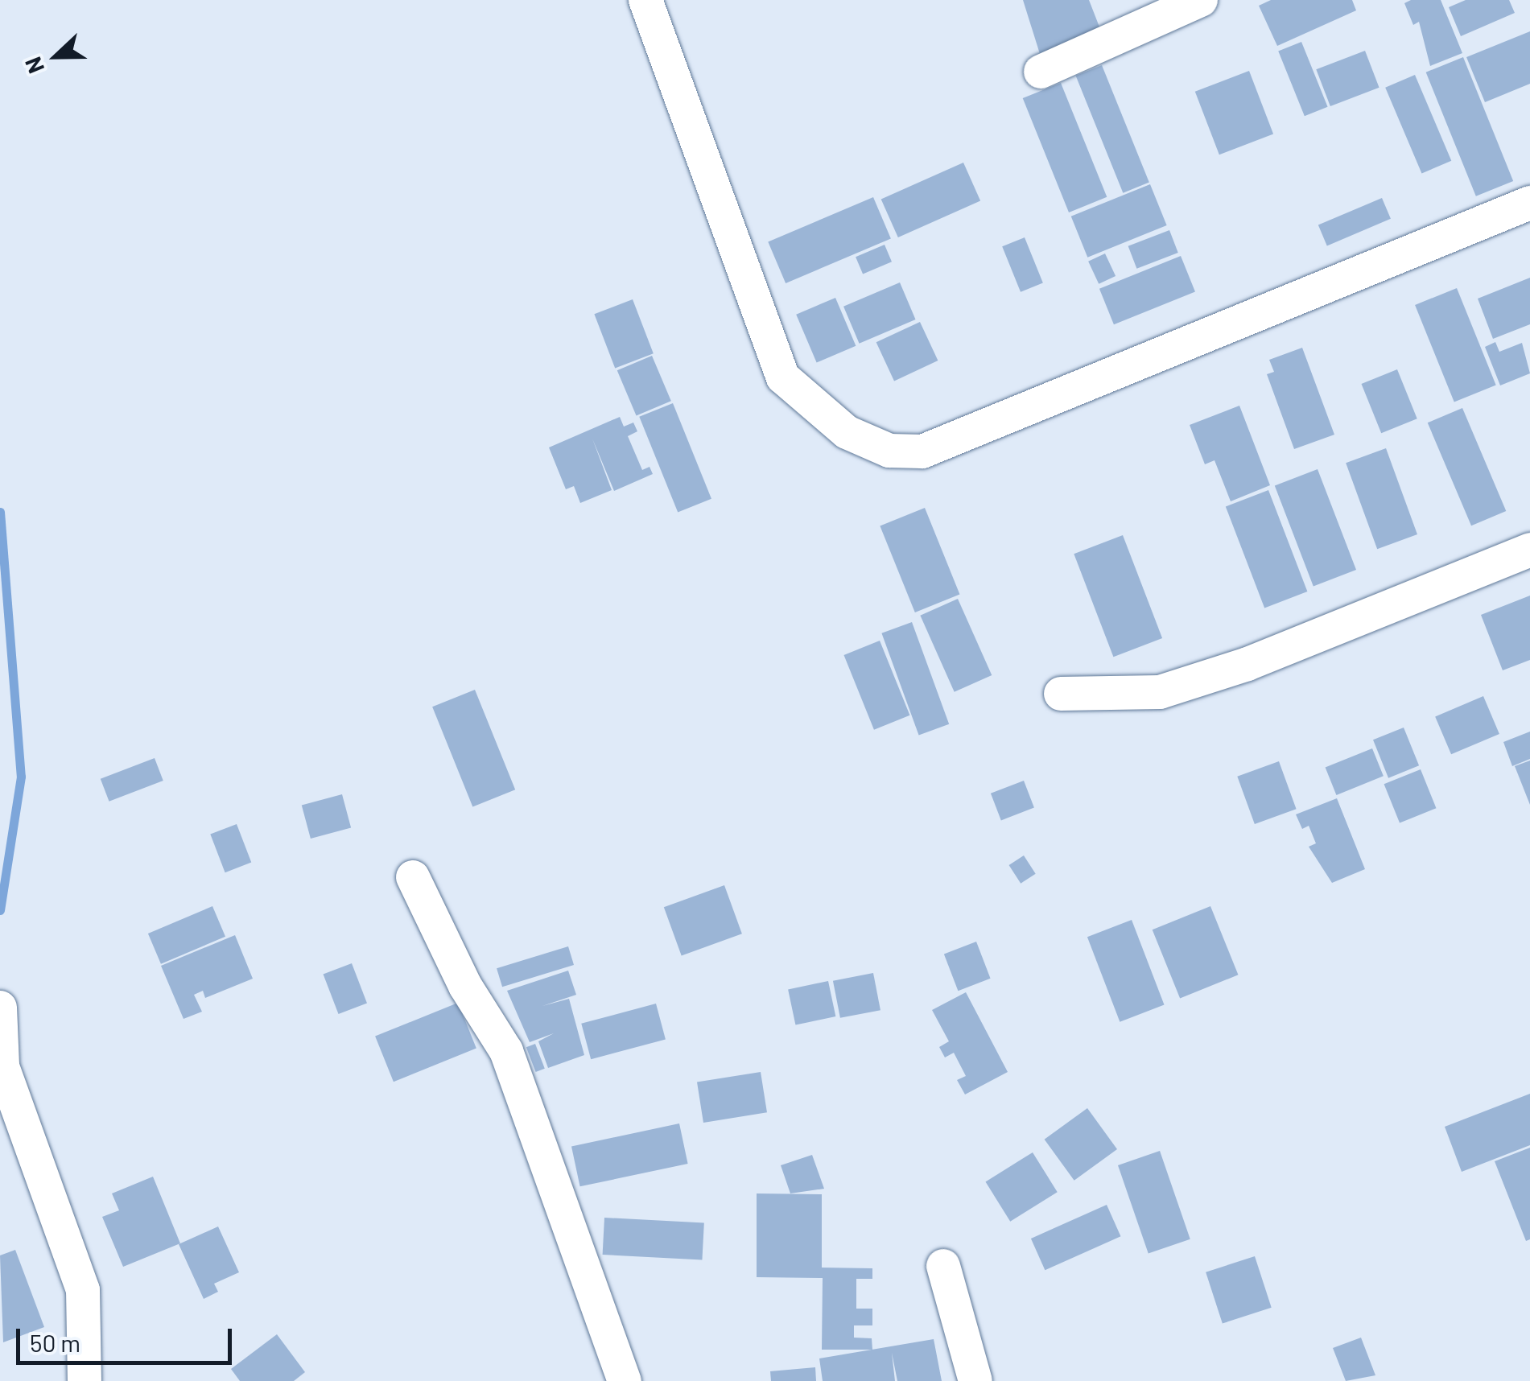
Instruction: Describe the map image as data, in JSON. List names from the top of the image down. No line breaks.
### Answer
{"scale_bar":"50 m","north":"left"}
